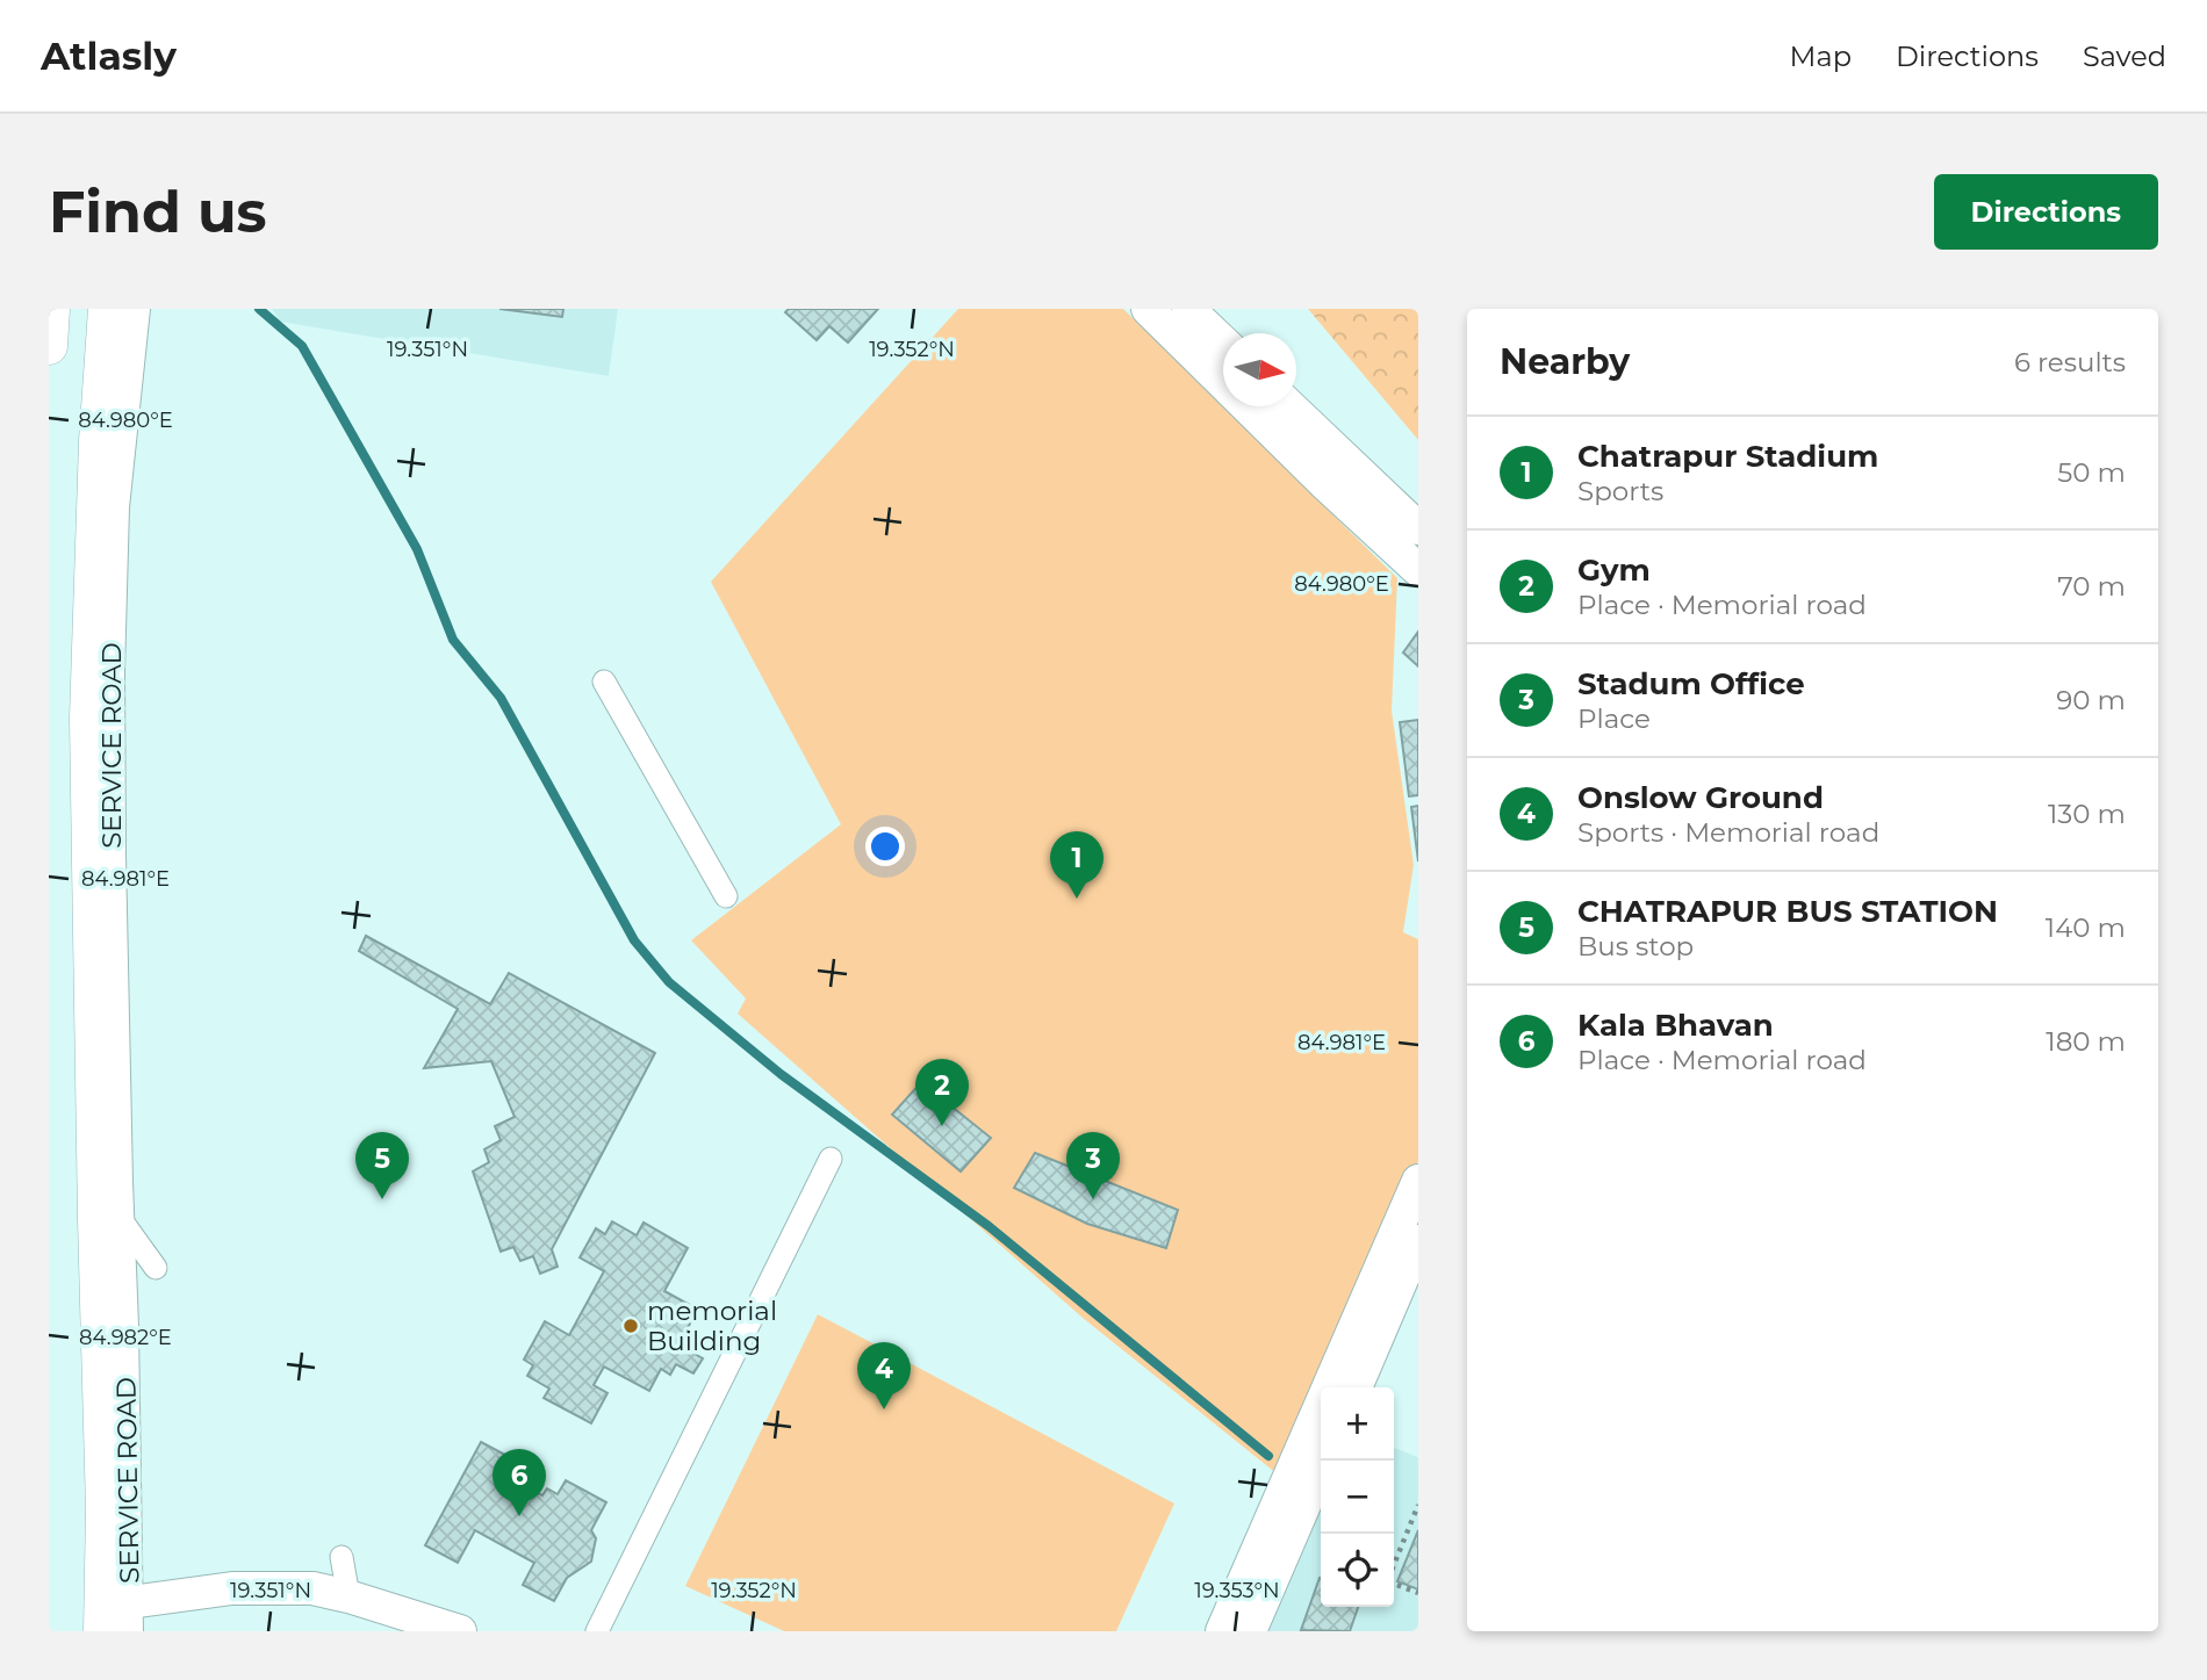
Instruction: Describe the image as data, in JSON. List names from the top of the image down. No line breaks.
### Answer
{"streets":{"street":["SERVICE ROAD"]},"places":["memorial Building"],"north":"right","page":{"header":"Atlasly","nav":["Map","Directions","Saved"],"buttons":"Directions","title":"Find us","heading":["Nearby","6 results"],"list":[{"mark":"1","name":"Chatrapur Stadium","note":"Sports","value":"50 m"},{"mark":"2","name":"Gym","note":"Place · Memorial road","value":"70 m"},{"mark":"3","name":"Stadum Office","note":"Place","value":"90 m"},{"mark":"4","name":"Onslow Ground","note":"Sports · Memorial road","value":"130 m"},{"mark":"5","name":"CHATRAPUR BUS STATION","note":"Bus stop","value":"140 m"},{"mark":"6","name":"Kala Bhavan","note":"Place · Memorial road","value":"180 m"}],"pins":["1","2","3","5","4","6"],"map_buttons":["+","−"]},"coordinates":["19.351°N","19.352°N","84.980°E","84.981°E","84.982°E","19.353°N"]}
